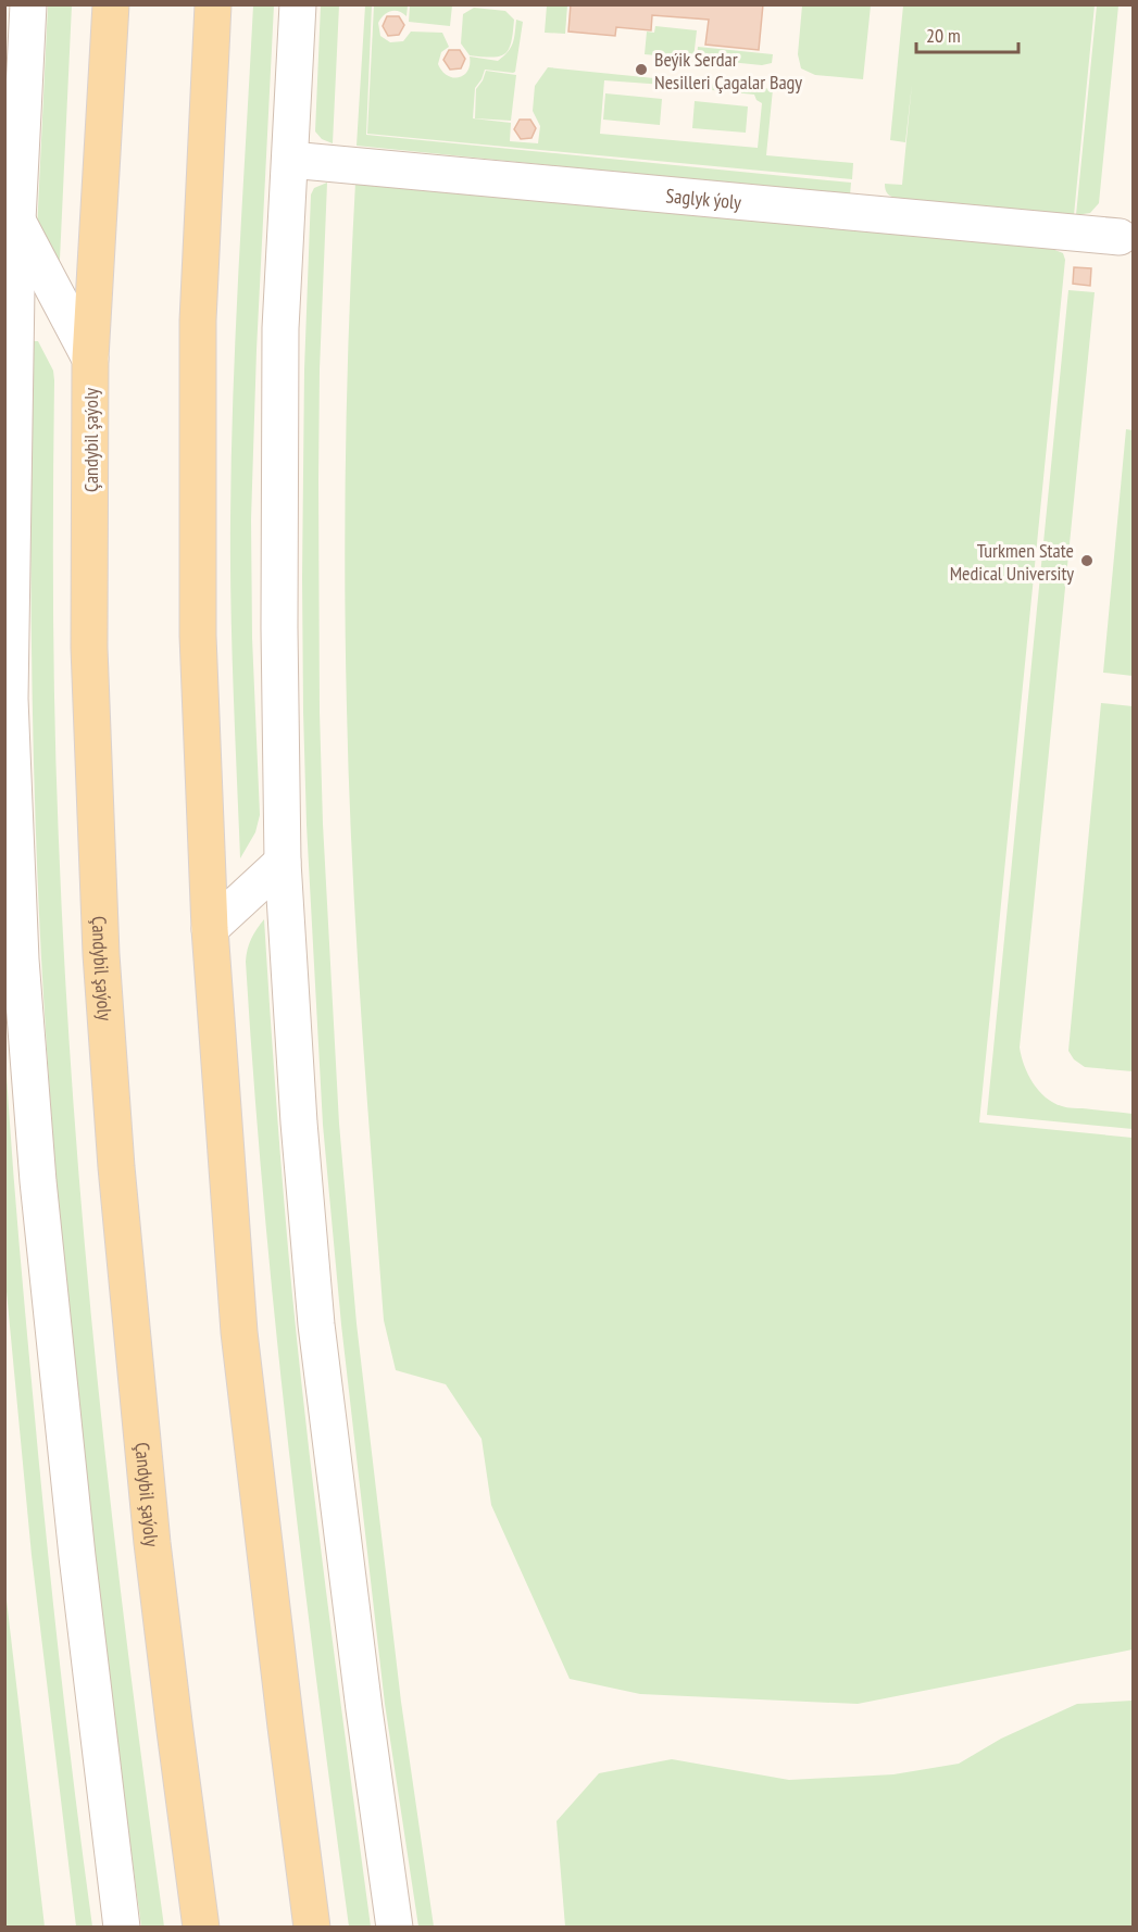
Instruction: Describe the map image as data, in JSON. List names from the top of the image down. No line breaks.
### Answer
{"streets":{"main road":["Çandybil şaýoly"],"street":["Saglyk ýoly"]},"places":["Beýik Serdar Nesilleri Çagalar Bagy","Turkmen State Medical University"],"scale_bar":"20 m"}
